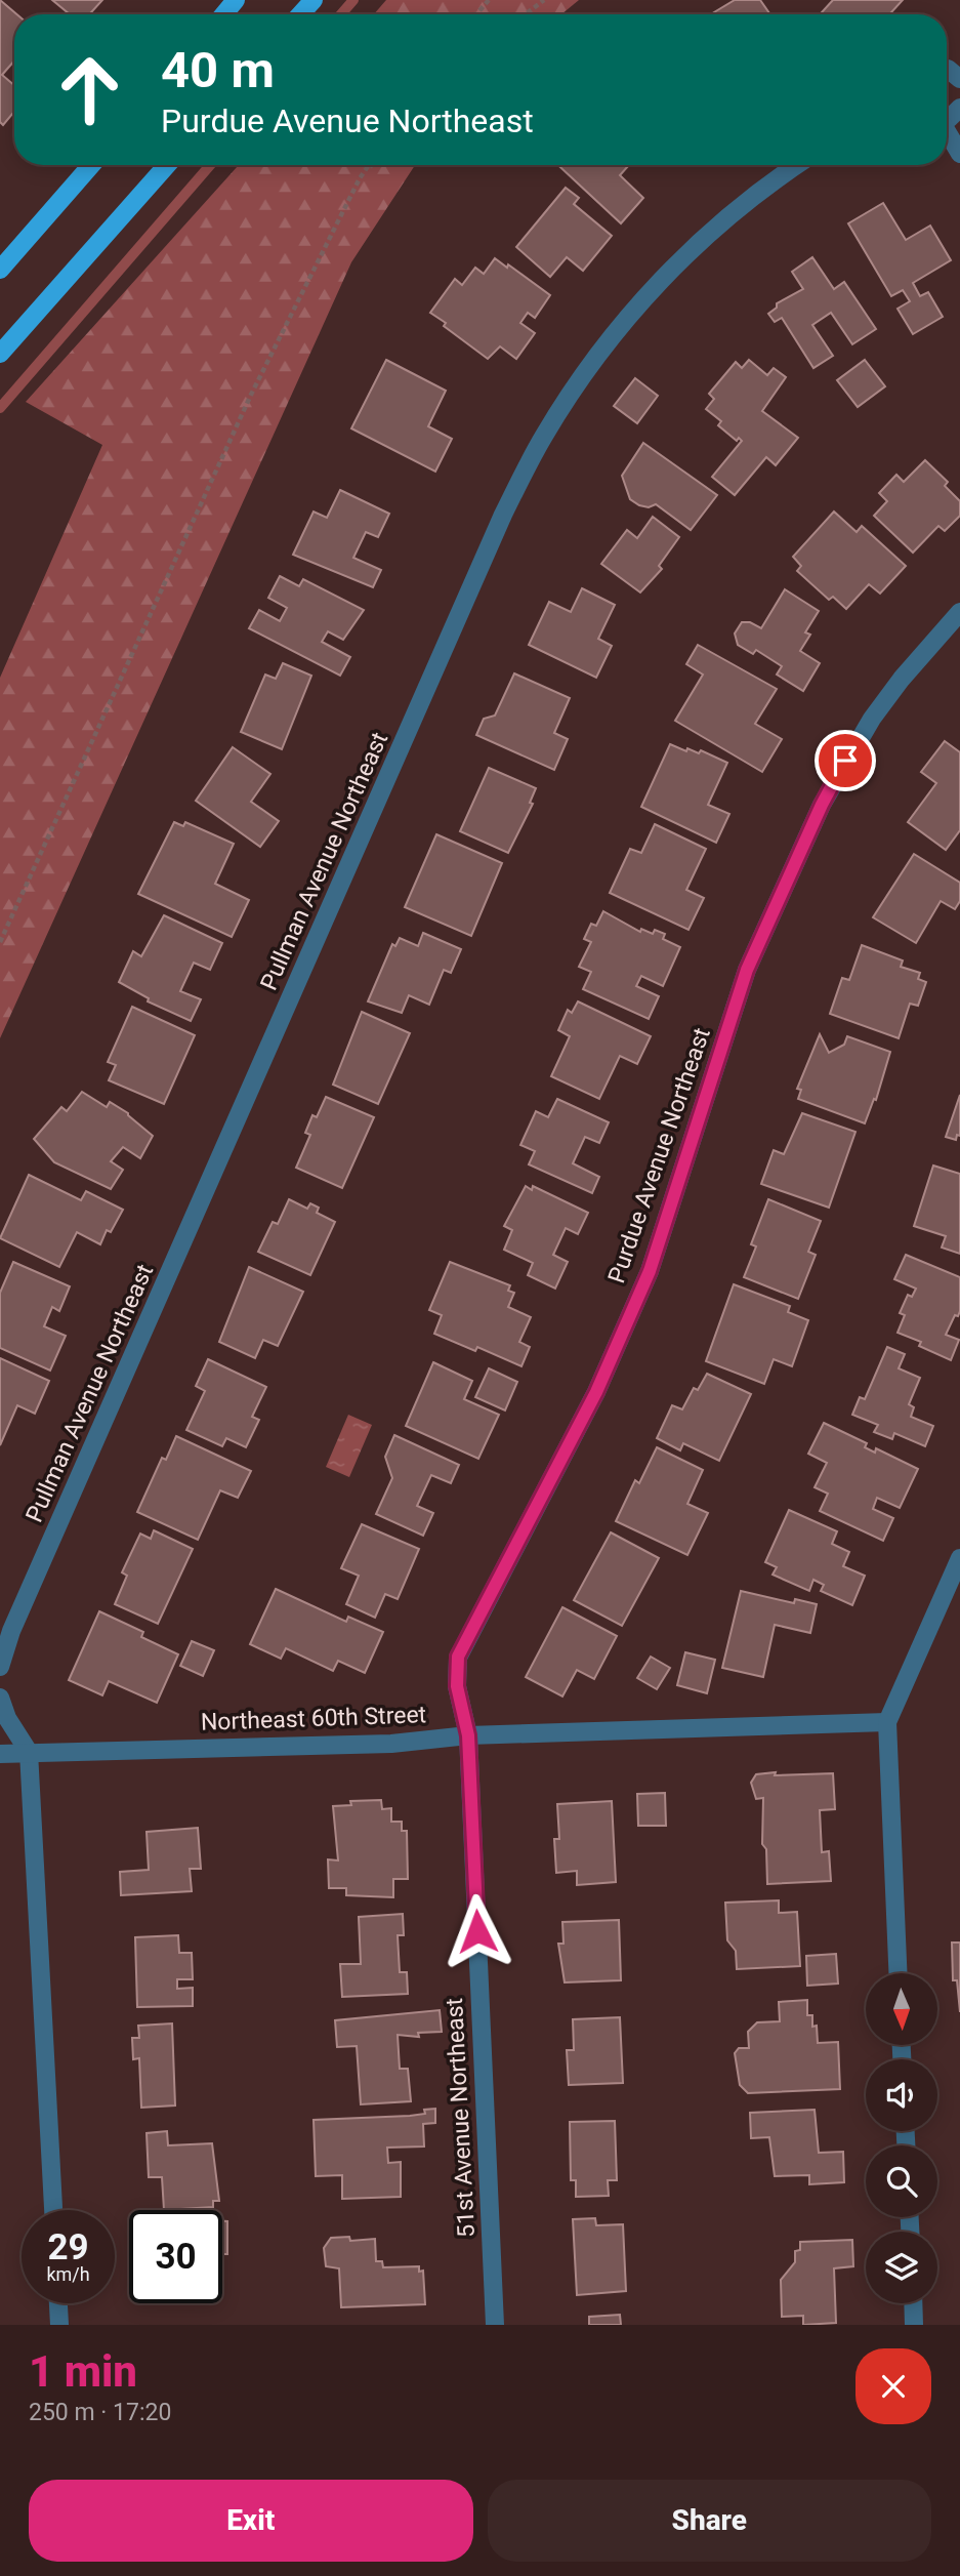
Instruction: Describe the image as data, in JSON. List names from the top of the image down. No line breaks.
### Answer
{"streets":{"street":["Pullman Avenue Northeast","Purdue Avenue Northeast","Northeast 60th Street","51st Avenue Northeast"]},"crossings":[["Purdue Avenue Northeast","Northeast 60th Street"],["Purdue Avenue Northeast","51st Avenue Northeast"],["Northeast 60th Street","51st Avenue Northeast"]],"north":"bottom","page":{"turn":["40 m","Purdue Avenue Northeast"],"speed":"29 km/h","limit":"30","heading":["1 min","250 m · 17:20"],"buttons":["Exit","Share"]}}
